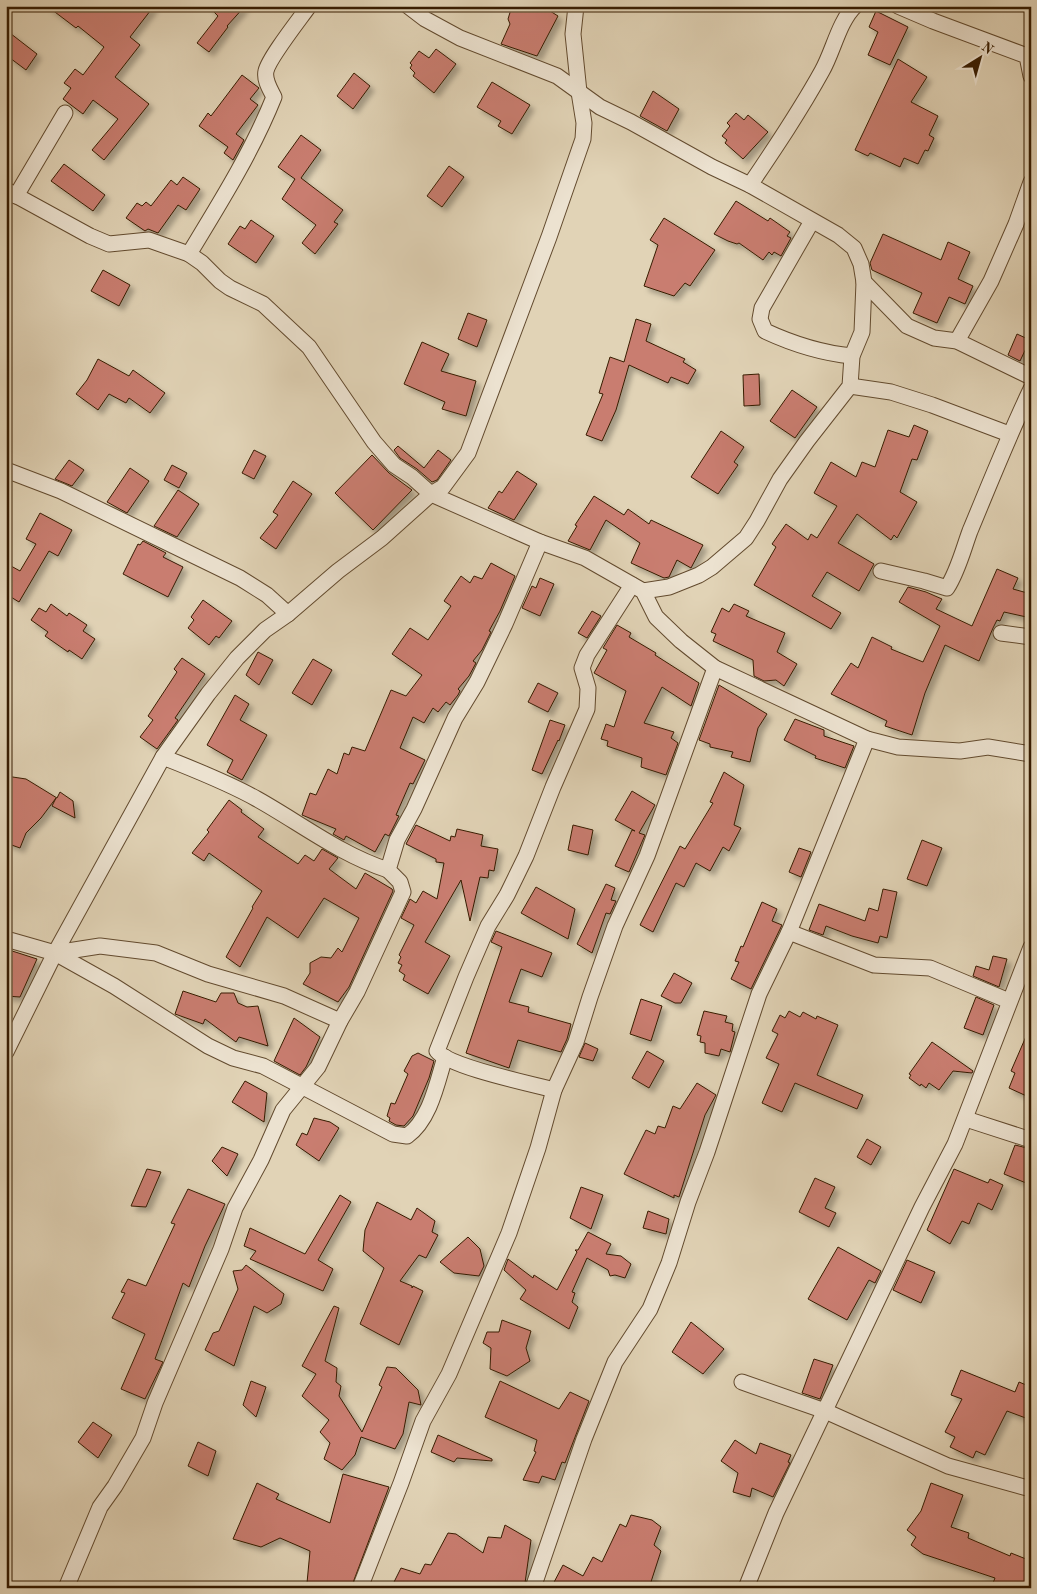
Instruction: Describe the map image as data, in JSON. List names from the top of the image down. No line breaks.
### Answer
{"north":"top right"}
